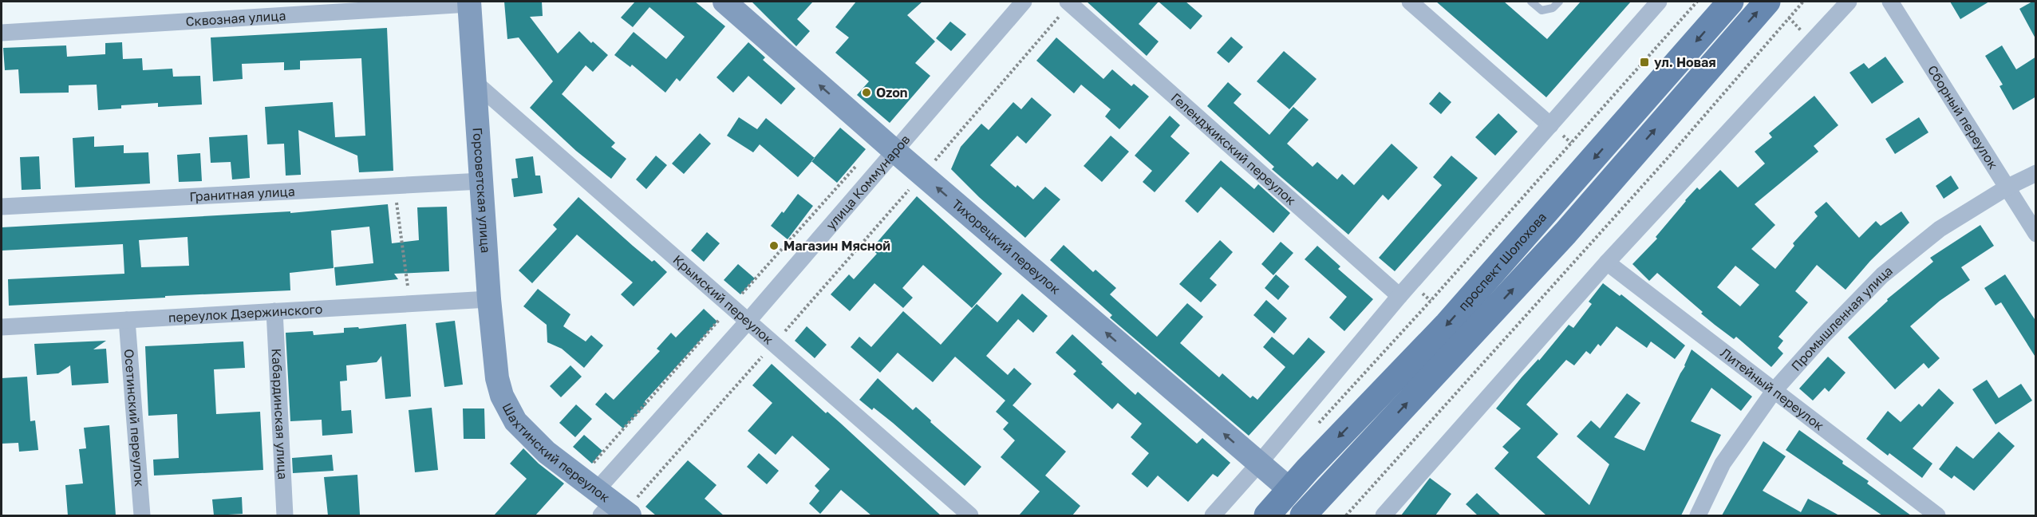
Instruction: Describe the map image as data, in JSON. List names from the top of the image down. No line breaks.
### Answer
{"streets":{"main road":["проспект Шолохова"],"street":["Сквозная улица","Сборный переулок","Геленджикский переулок","улица Коммунаров","Горсоветская улица","Гранитная улица","Тихорецкий переулок","Крымский переулок","переулок Дзержинского","Промышленная улица","Литейный переулок","Кабардинская улица","Осетинский переулок","Шахтинский переулок"]},"crossings":[["Сквозная улица","Горсоветская улица"],["Сборный переулок","Промышленная улица"],["улица Коммунаров","Тихорецкий переулок"],["улица Коммунаров","Крымский переулок"],["улица Коммунаров","Шахтинский переулок"],["Горсоветская улица","Гранитная улица"],["Горсоветская улица","Крымский переулок"],["Горсоветская улица","переулок Дзержинского"],["Горсоветская улица","Шахтинский переулок"],["Тихорецкий переулок","проспект Шолохова"],["переулок Дзержинского","Кабардинская улица"],["переулок Дзержинского","Осетинский переулок"],["Промышленная улица","Литейный переулок"]],"one_way":["Тихорецкий переулок"],"places":{"transit":["ул. Новая"],"other":["Ozon","Магазин Мясной"]}}
